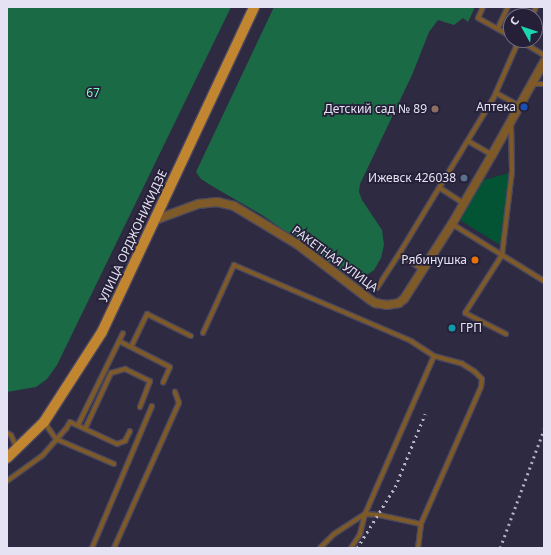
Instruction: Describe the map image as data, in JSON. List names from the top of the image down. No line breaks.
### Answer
{"streets":{"main road":["УЛИЦА ОРДЖОНИКИДЗЕ"],"street":["РАКЕТНАЯ УЛИЦА"]},"crossings":[["УЛИЦА ОРДЖОНИКИДЗЕ","РАКЕТНАЯ УЛИЦА"]],"parks":["67"],"places":["Аптека","Детский сад № 89","Ижевск 426038","Рябинушка","ГРП"],"north":"top left"}
